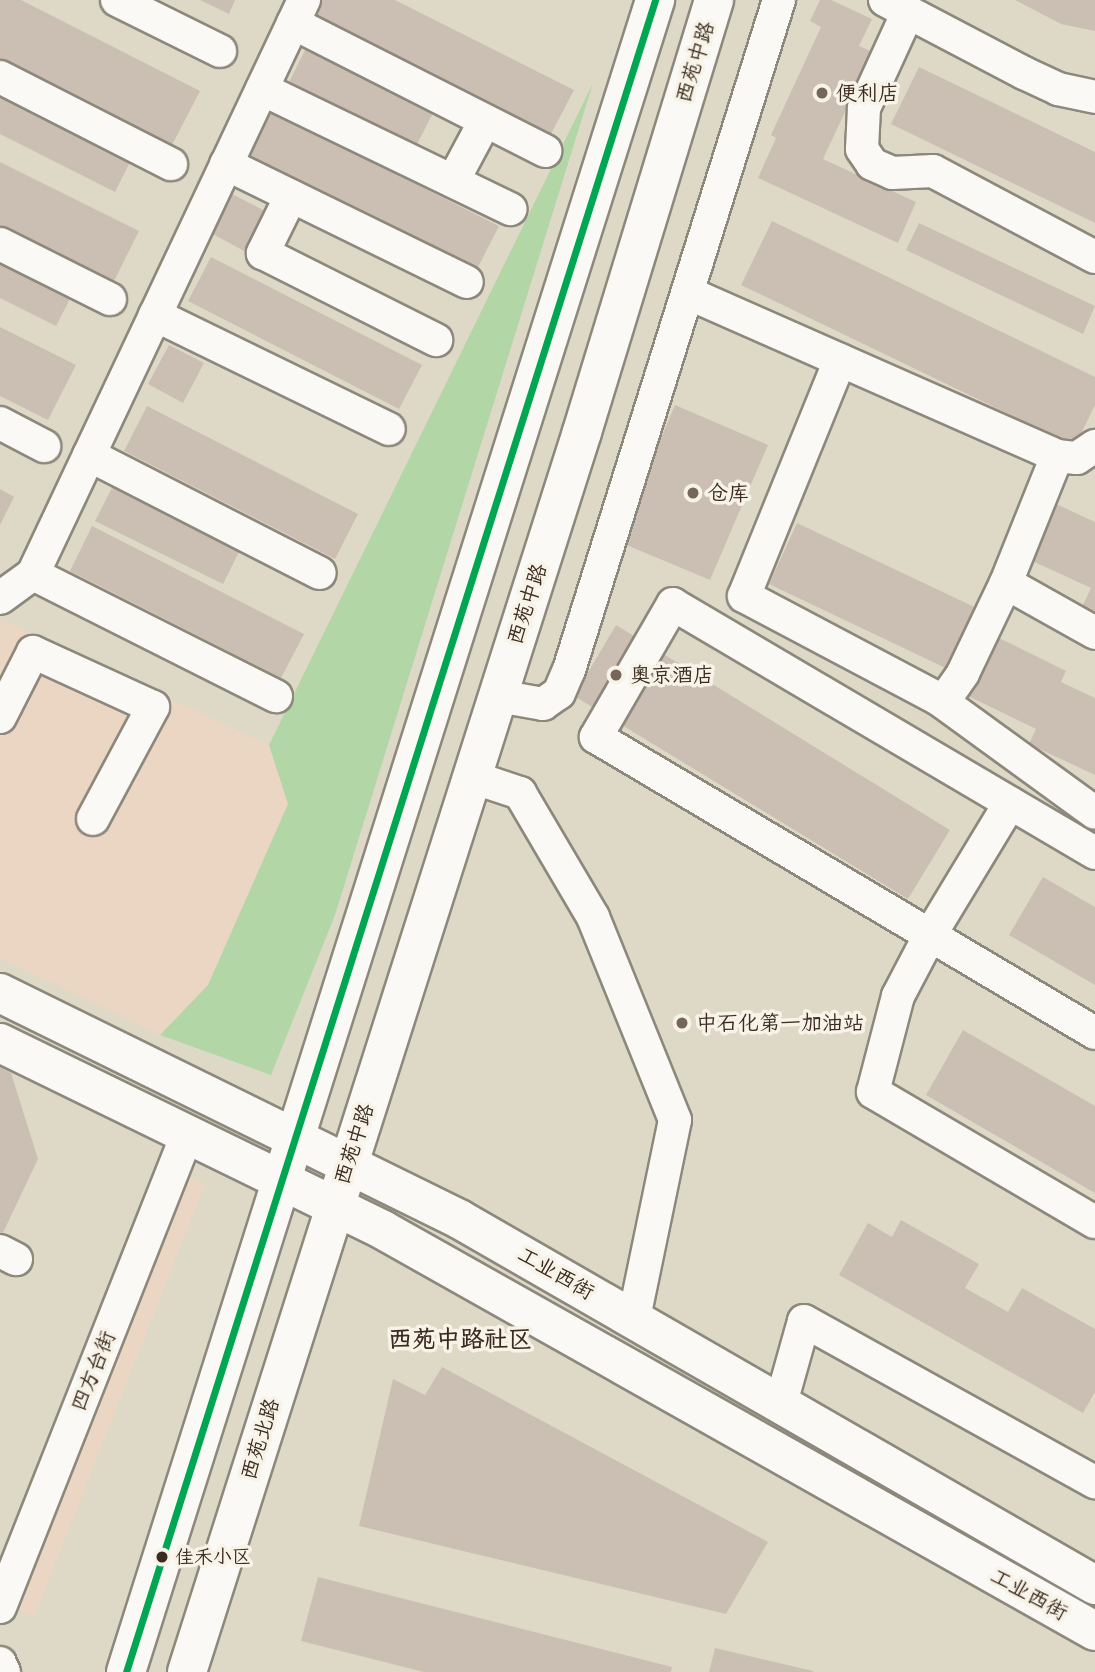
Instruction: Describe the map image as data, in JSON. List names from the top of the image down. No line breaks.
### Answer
{"streets":{"main road":["西苑中路","工业西街","西苑北路"],"street":["四方台街"]},"crossings":[["西苑中路","工业西街"],["西苑中路","西苑北路"],["工业西街","四方台街"],["工业西街","西苑北路"]],"districts":["西苑中路社区"],"places":["便利店","仓库","奥京酒店","中石化第一加油站","佳禾小区"]}
